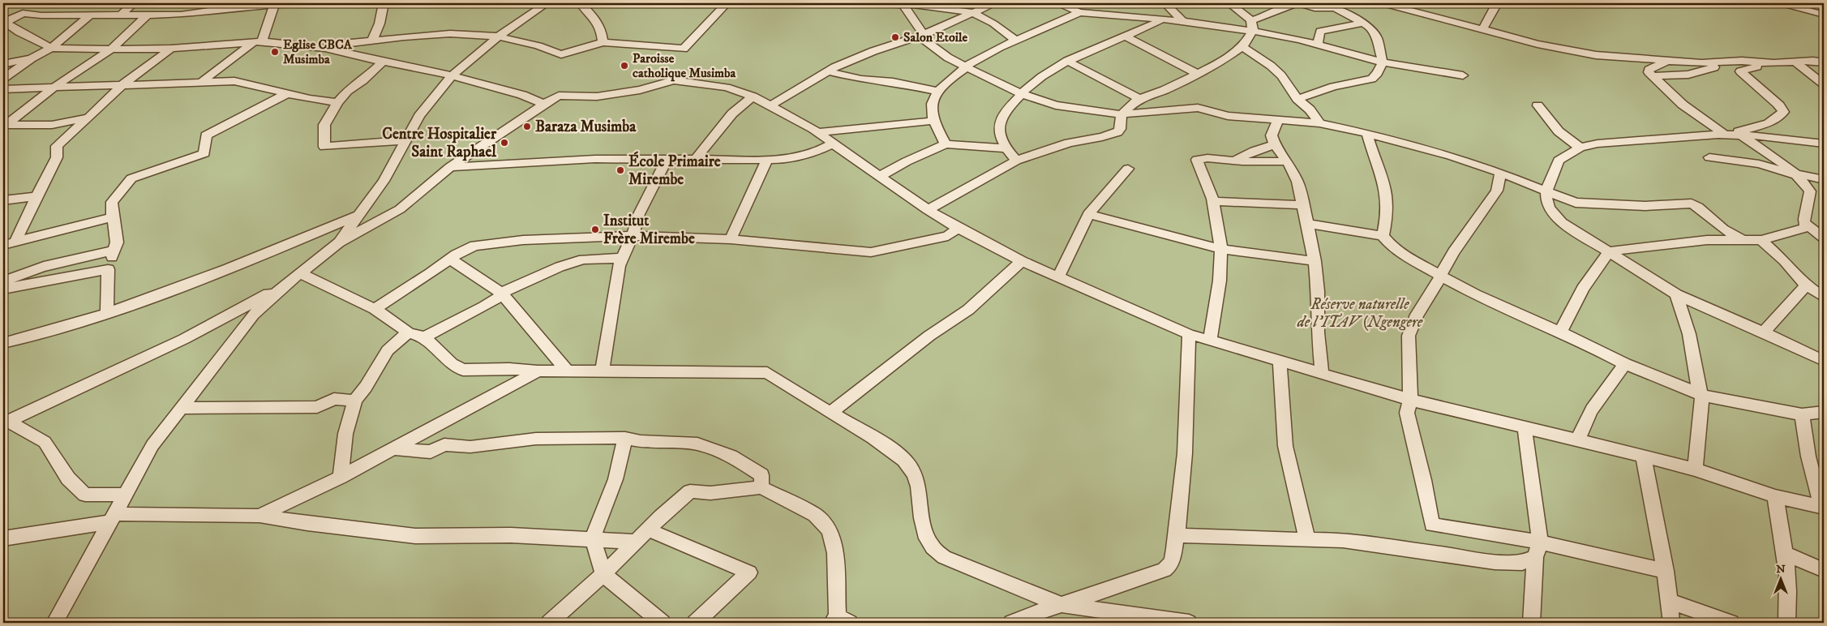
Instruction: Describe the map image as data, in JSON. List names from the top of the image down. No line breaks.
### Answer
{"parks":["Réserve naturelle de l'ITAV (Ngengere"],"places":["Salon Etoile","Eglise CBCA Musimba","Paroisse catholique Musimba","Baraza Musimba","Centre Hospitalier Saint Raphael","École Primaire Mirembe","Institut Frère Mirembe"],"north":"top"}
